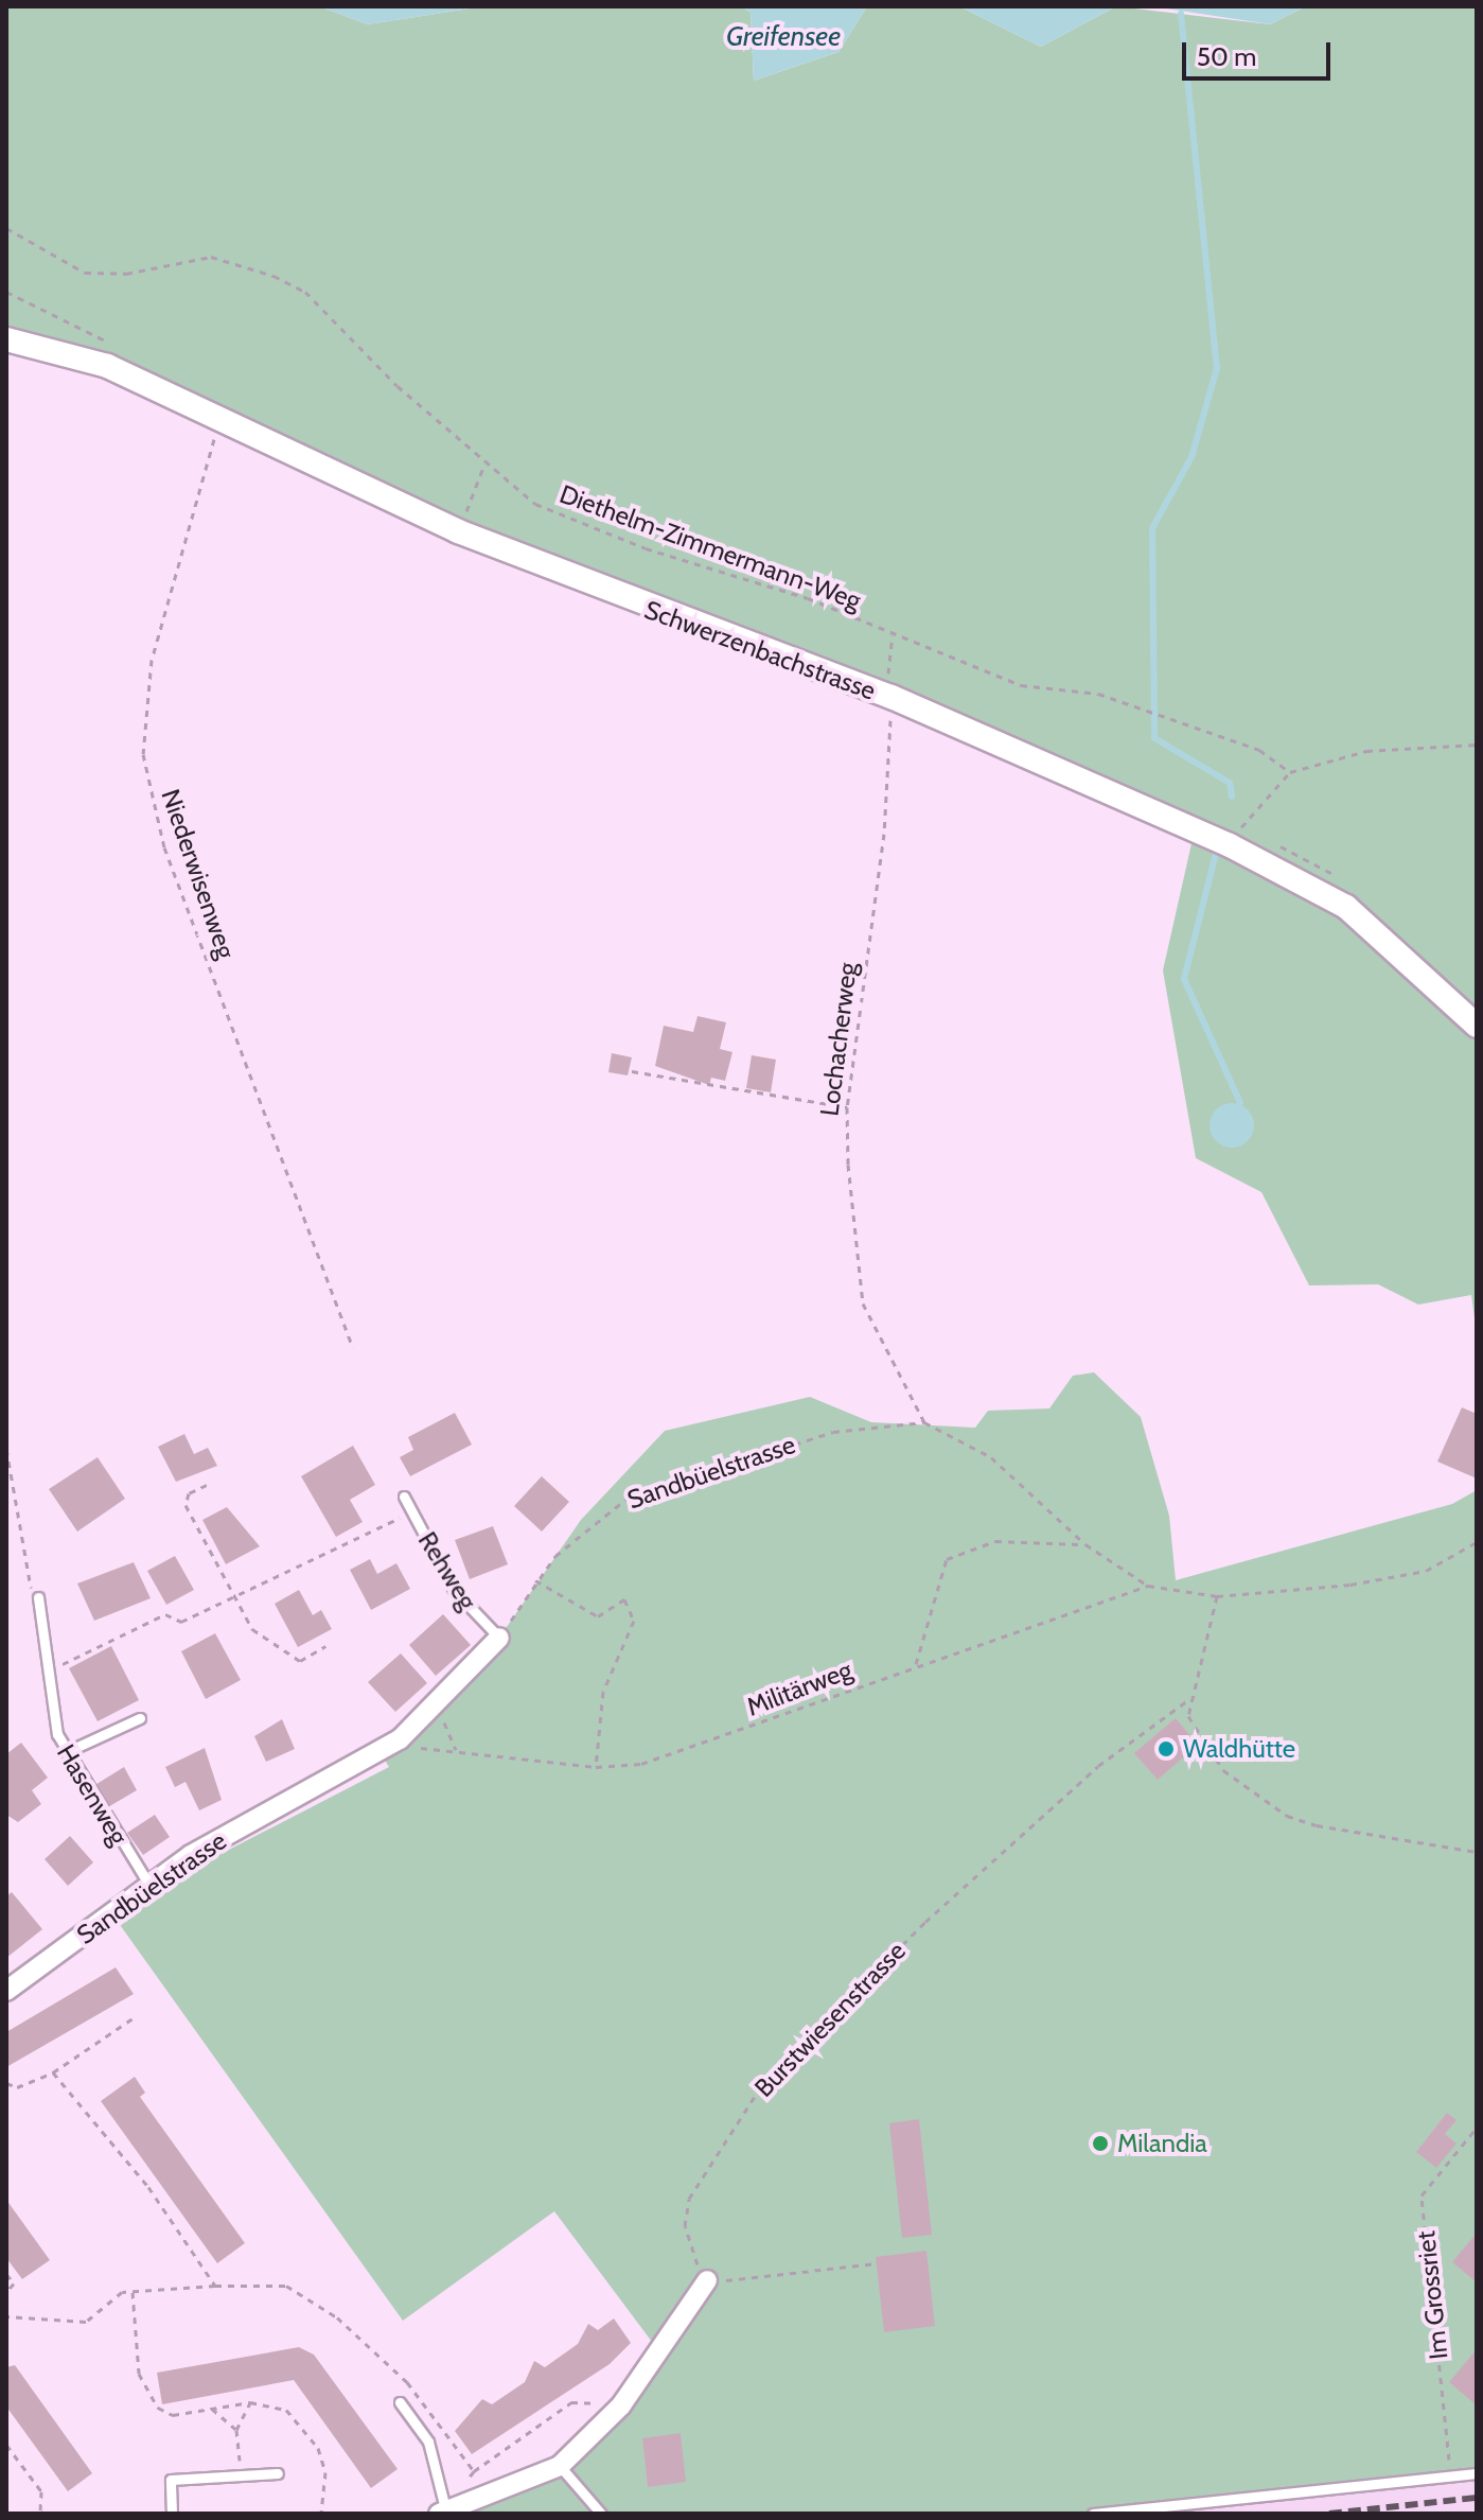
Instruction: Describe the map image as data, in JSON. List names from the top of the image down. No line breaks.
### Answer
{"streets":{"street":["Schwerzenbachstrasse","Sandbüelstrasse"],"lane":["Rehweg","Hasenweg"],"path":["Diethelm-Zimmermann-Weg","Niederwisenweg","Lochacherweg","Militärweg","Burstwiesenstrasse","Im Grossriet"]},"crossings":[["Diethelm-Zimmermann-Weg","Lochacherweg"],["Schwerzenbachstrasse","Niederwisenweg"],["Schwerzenbachstrasse","Lochacherweg"],["Lochacherweg","Sandbüelstrasse"],["Sandbüelstrasse","Rehweg"],["Sandbüelstrasse","Militärweg"],["Sandbüelstrasse","Hasenweg"]],"water":["Greifensee"],"places":["Waldhütte","Milandia"],"scale_bar":"50 m"}
